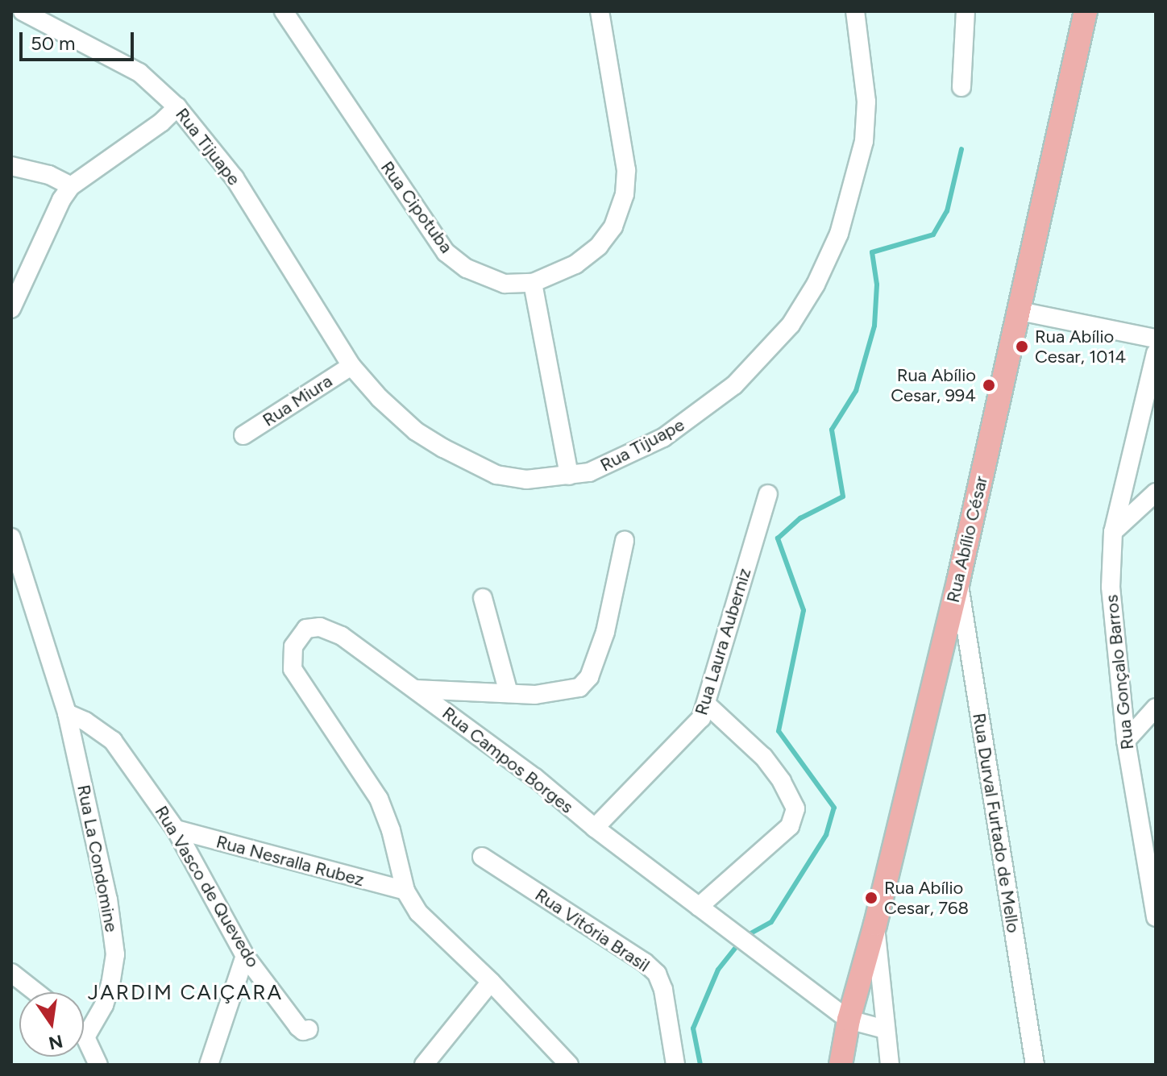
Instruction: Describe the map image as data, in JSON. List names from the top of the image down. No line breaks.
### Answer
{"streets":{"main road":["Rua Abílio César"],"street":["Rua Tijuape","Rua Cipotuba","Rua Miura","Rua Laura Auberniz","Rua Gonçalo Barros","Rua Campos Borges","Rua Durval Furtado de Mello","Rua La Condomine","Rua Nesralla Rubez","Rua Vasco de Quevedo","Rua Vitória Brasil"]},"crossings":[["Rua Tijuape","Rua Miura"],["Rua Abílio César","Rua Campos Borges"],["Rua Abílio César","Rua Durval Furtado de Mello"],["Rua Laura Auberniz","Rua Campos Borges"],["Rua Campos Borges","Rua Nesralla Rubez"],["Rua La Condomine","Rua Vasco de Quevedo"],["Rua Nesralla Rubez","Rua Vasco de Quevedo"]],"districts":["JARDIM CAIÇARA"],"places":["Rua Abílio Cesar, 1014","Rua Abílio Cesar, 994","Rua Abílio Cesar, 768"],"scale_bar":"50 m","north":"bottom"}
